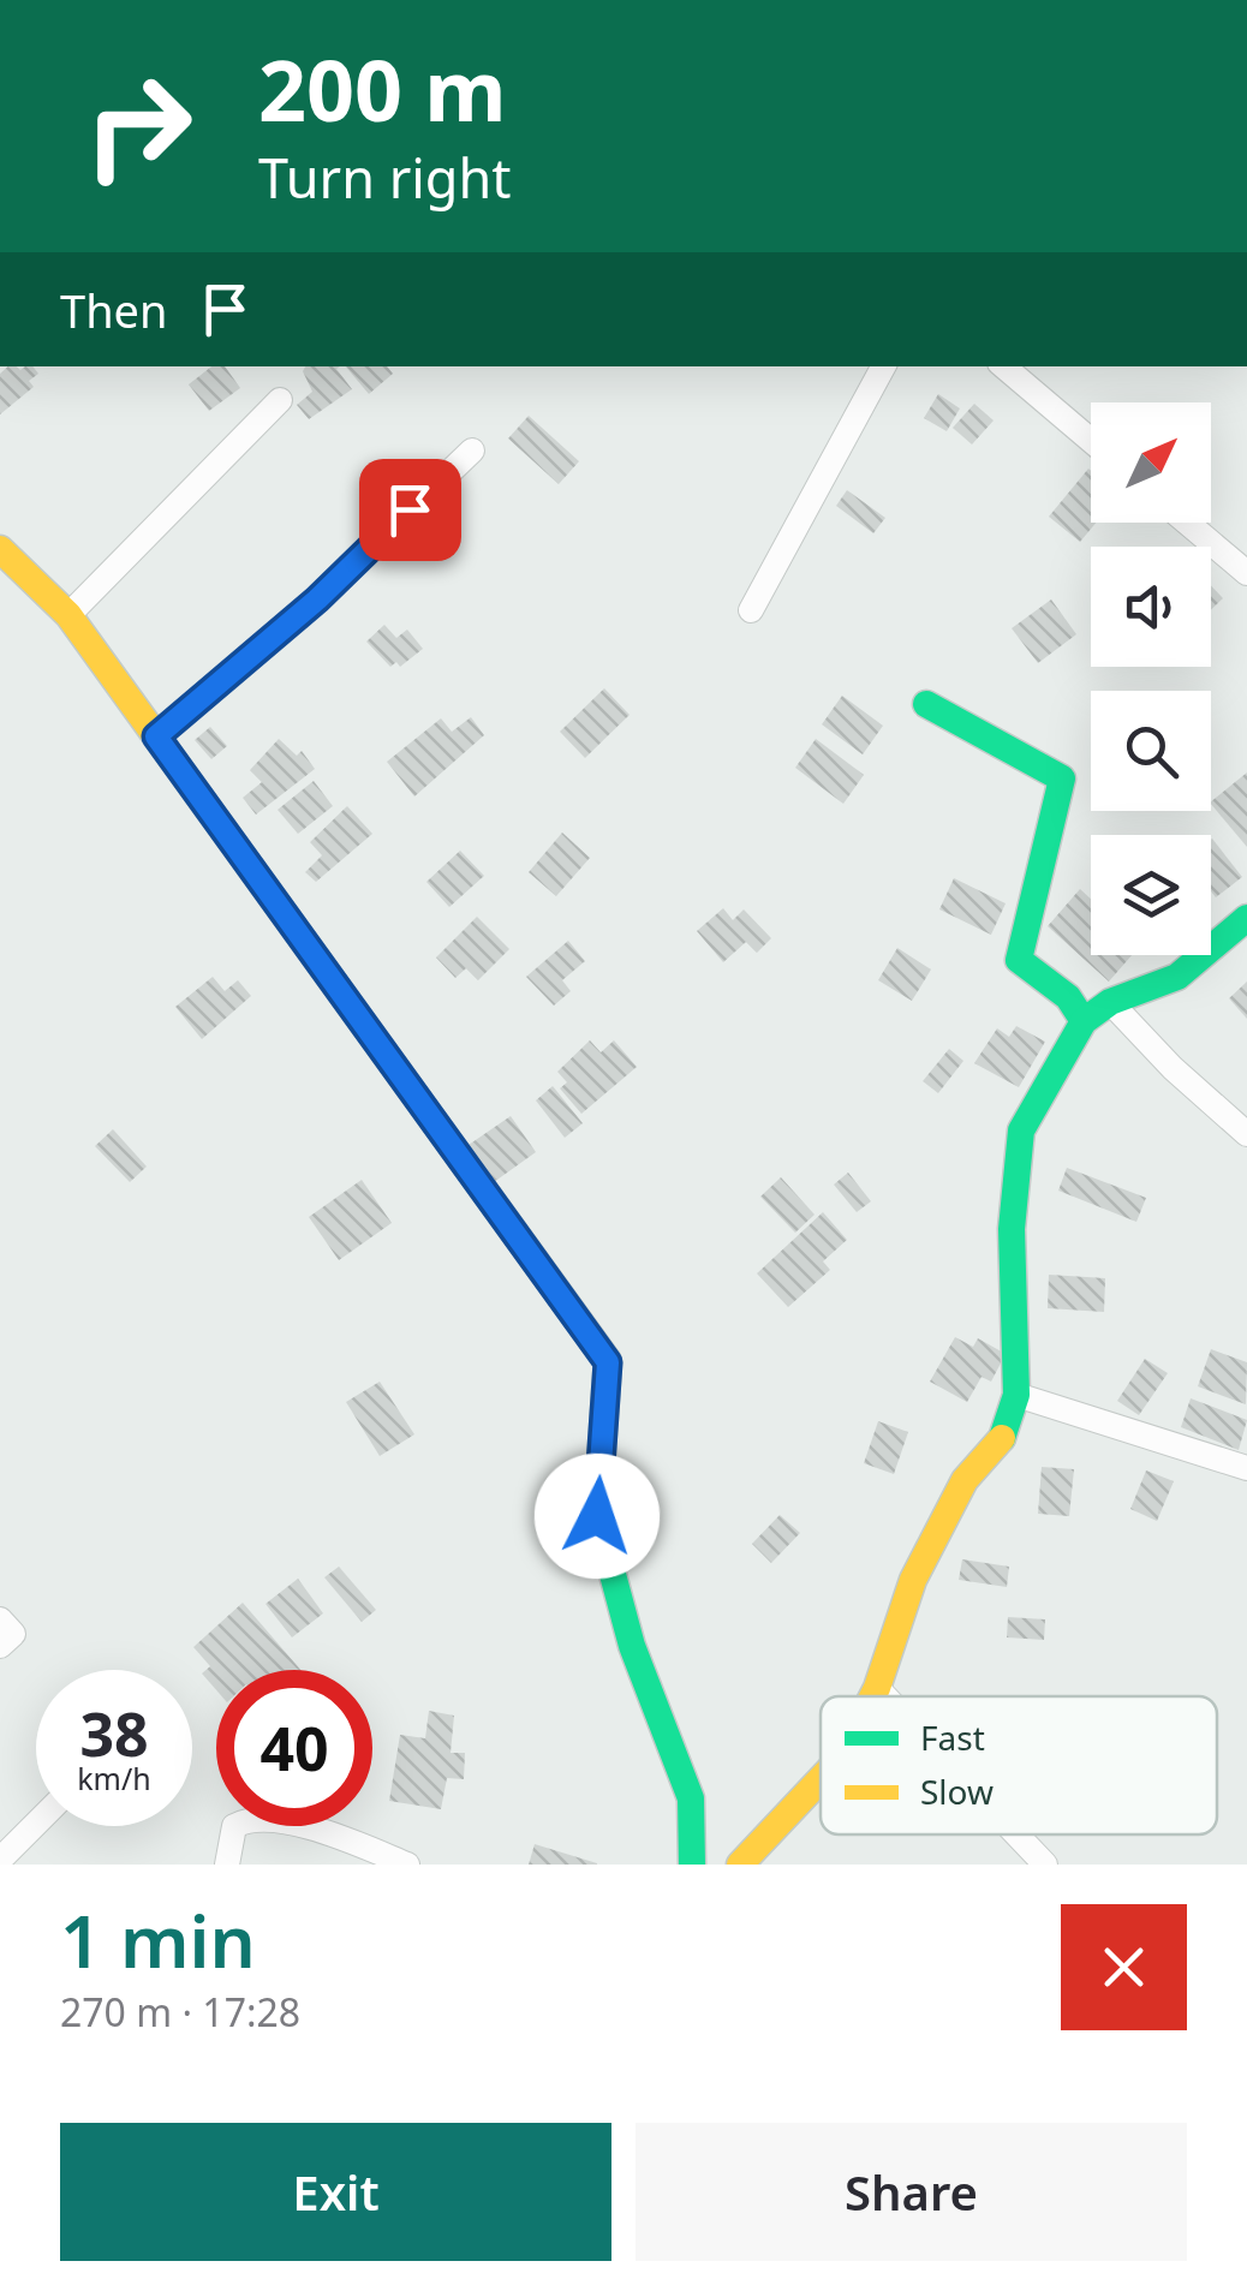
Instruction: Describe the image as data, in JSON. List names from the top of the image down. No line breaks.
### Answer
{"legend":["Fast","Slow"],"north":"top right","page":{"turn":["200 m","Turn right"],"then":"Then","speed":"38 km/h","limit":"40","heading":["1 min","270 m · 17:28"],"buttons":["Exit","Share"]}}
